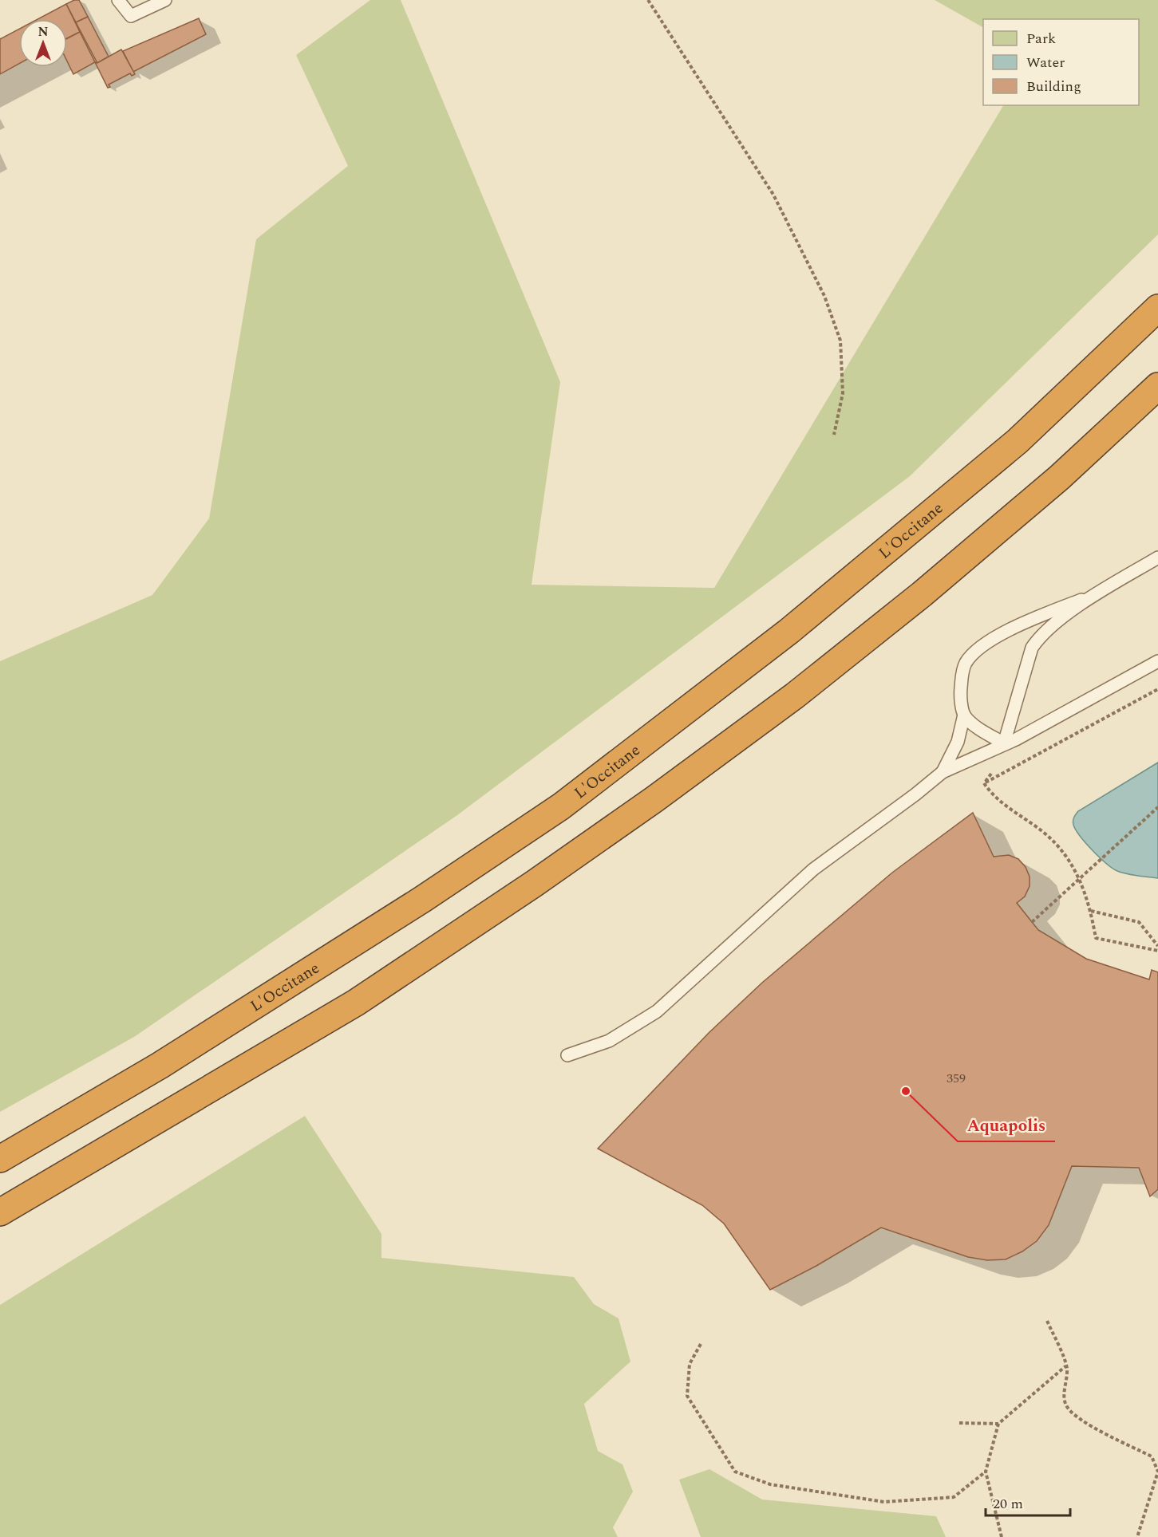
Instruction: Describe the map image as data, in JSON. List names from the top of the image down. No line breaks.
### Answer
{"streets":{"highway":["L'Occitane"]},"places":["Aquapolis"],"house_numbers":["359"],"legend":["Park","Water","Building"],"scale_bar":"20 m","north":"top"}
